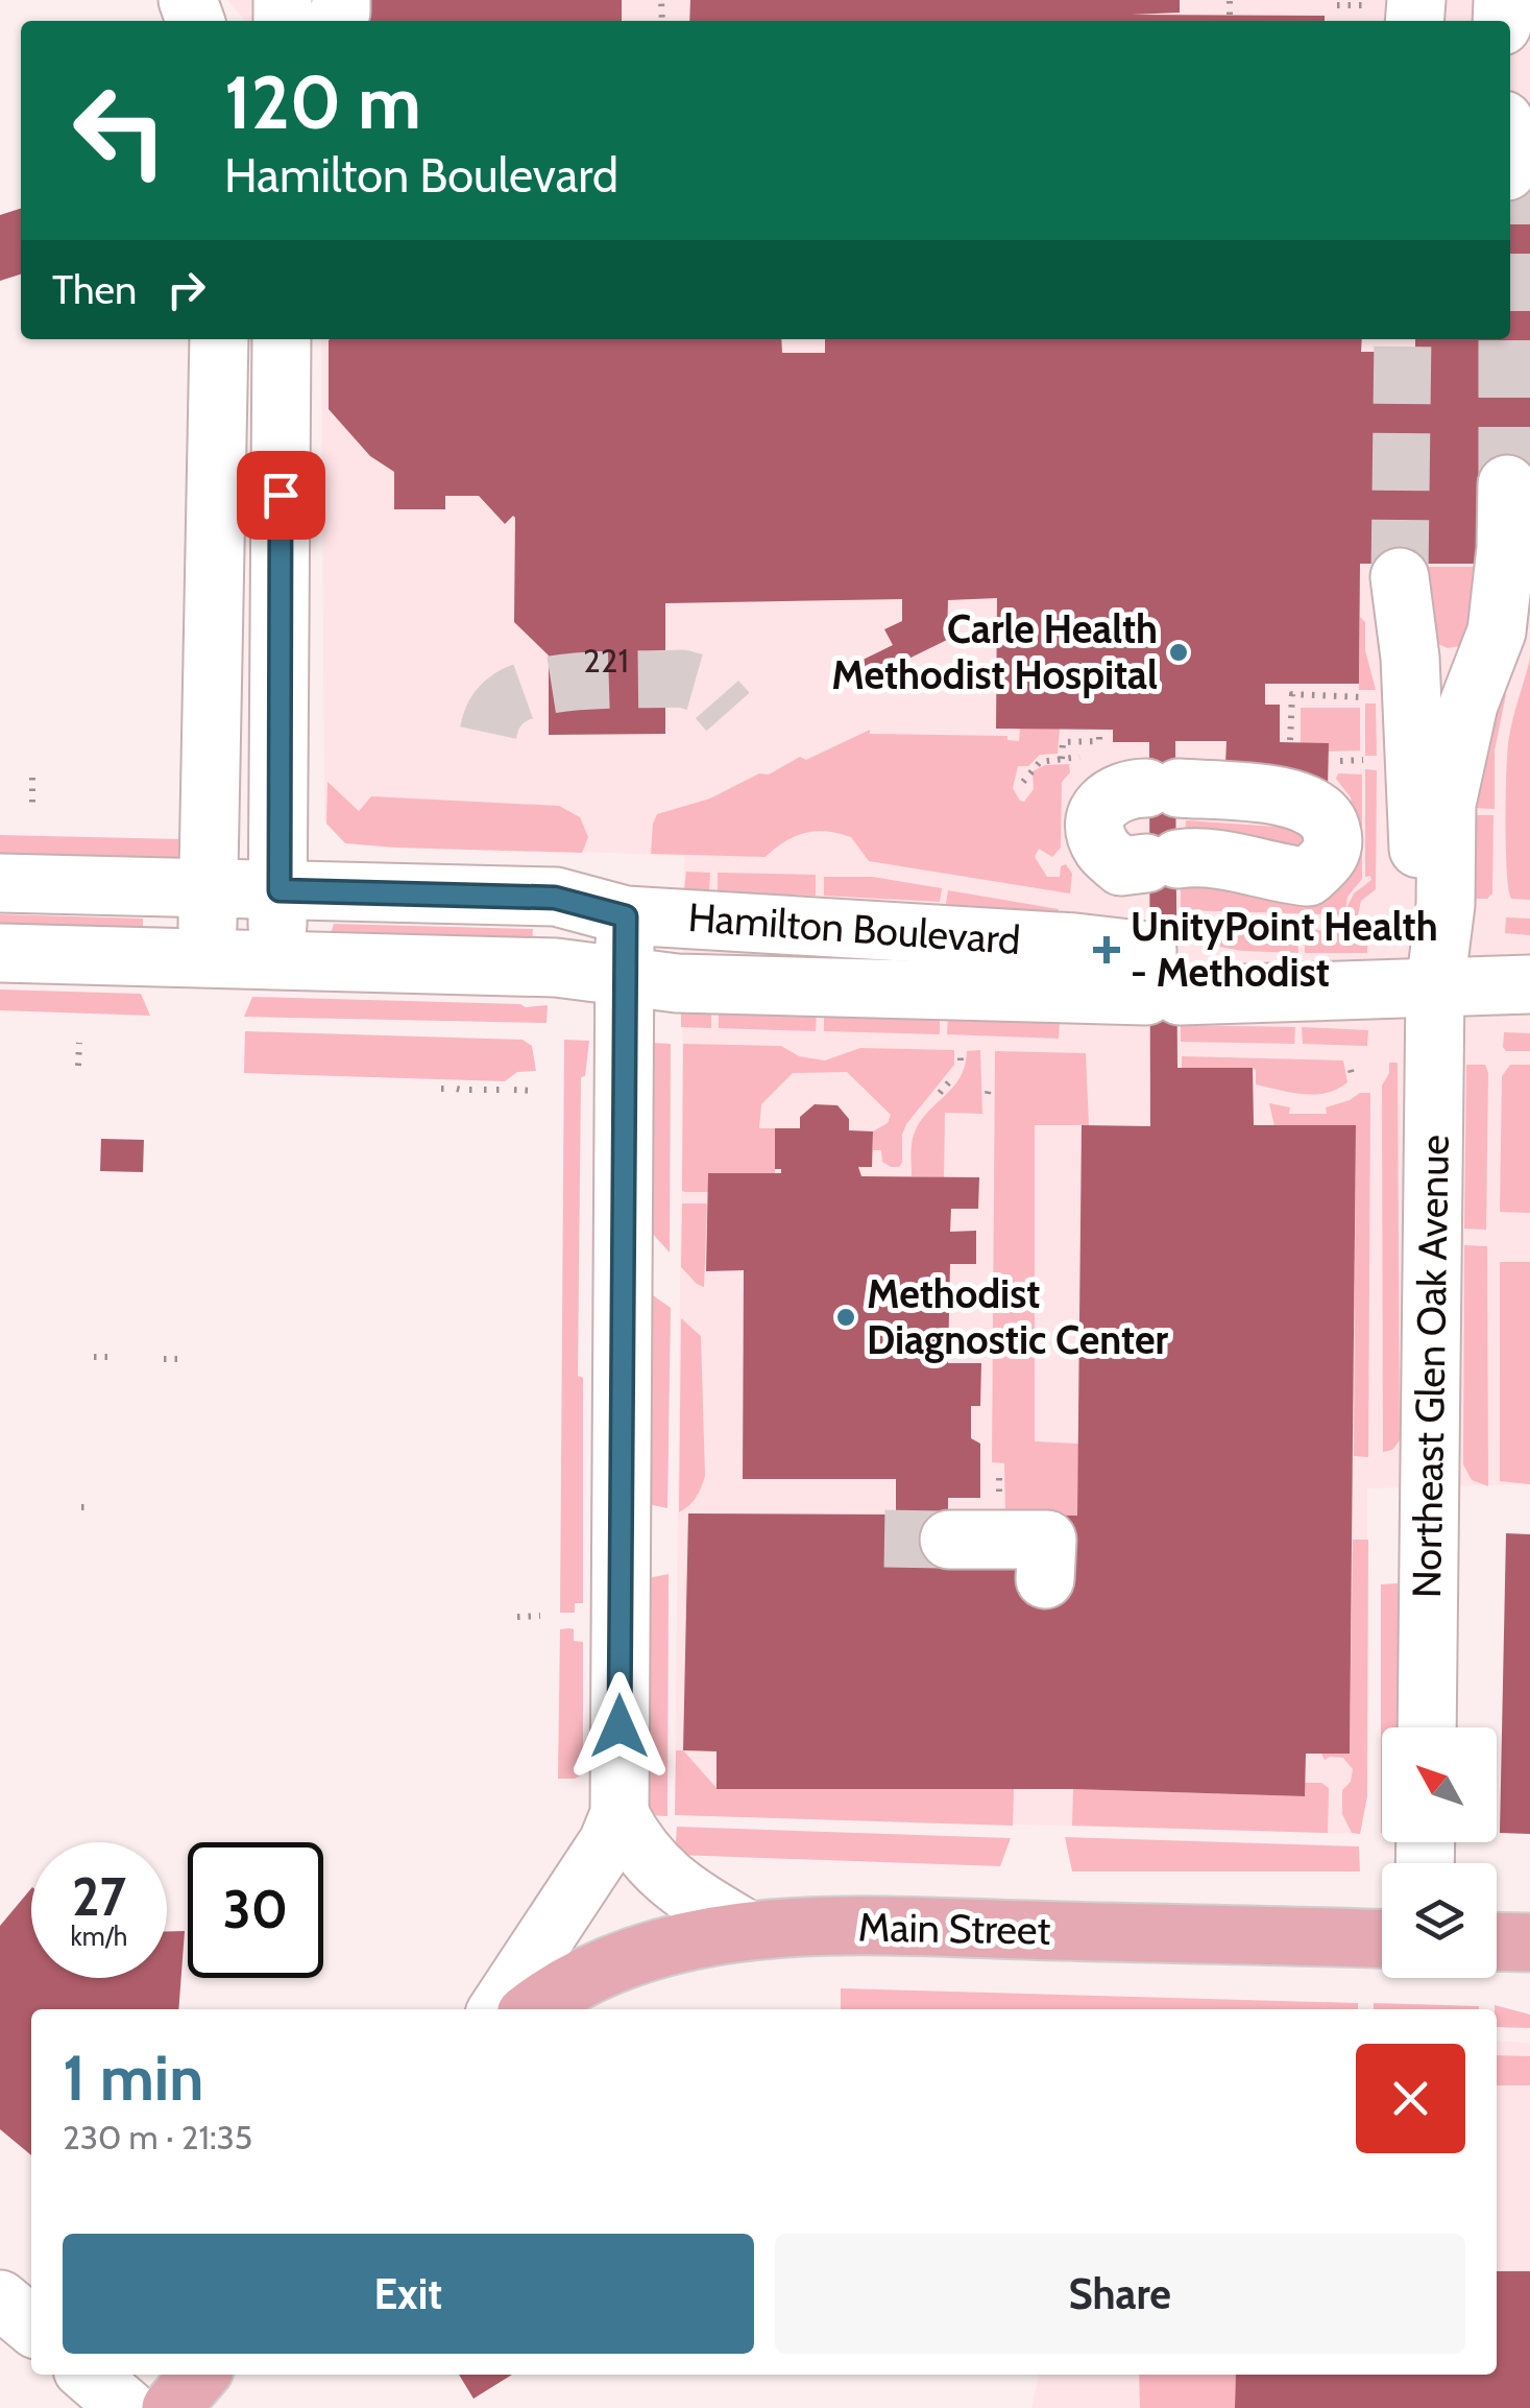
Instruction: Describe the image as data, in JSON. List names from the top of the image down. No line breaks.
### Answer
{"streets":{"main road":["Main Street"],"street":["Hamilton Boulevard","Northeast Glen Oak Avenue"]},"crossings":[["Hamilton Boulevard","Northeast Glen Oak Avenue"]],"places":{"other":["Carle Health Methodist Hospital","Methodist Diagnostic Center"],"health":["UnityPoint Health - Methodist"]},"house_numbers":["221"],"north":"top left","page":{"turn":["120 m","Hamilton Boulevard"],"then":"Then","speed":"27 km/h","limit":"30","heading":["1 min","230 m · 21:35"],"buttons":["Exit","Share"]}}
